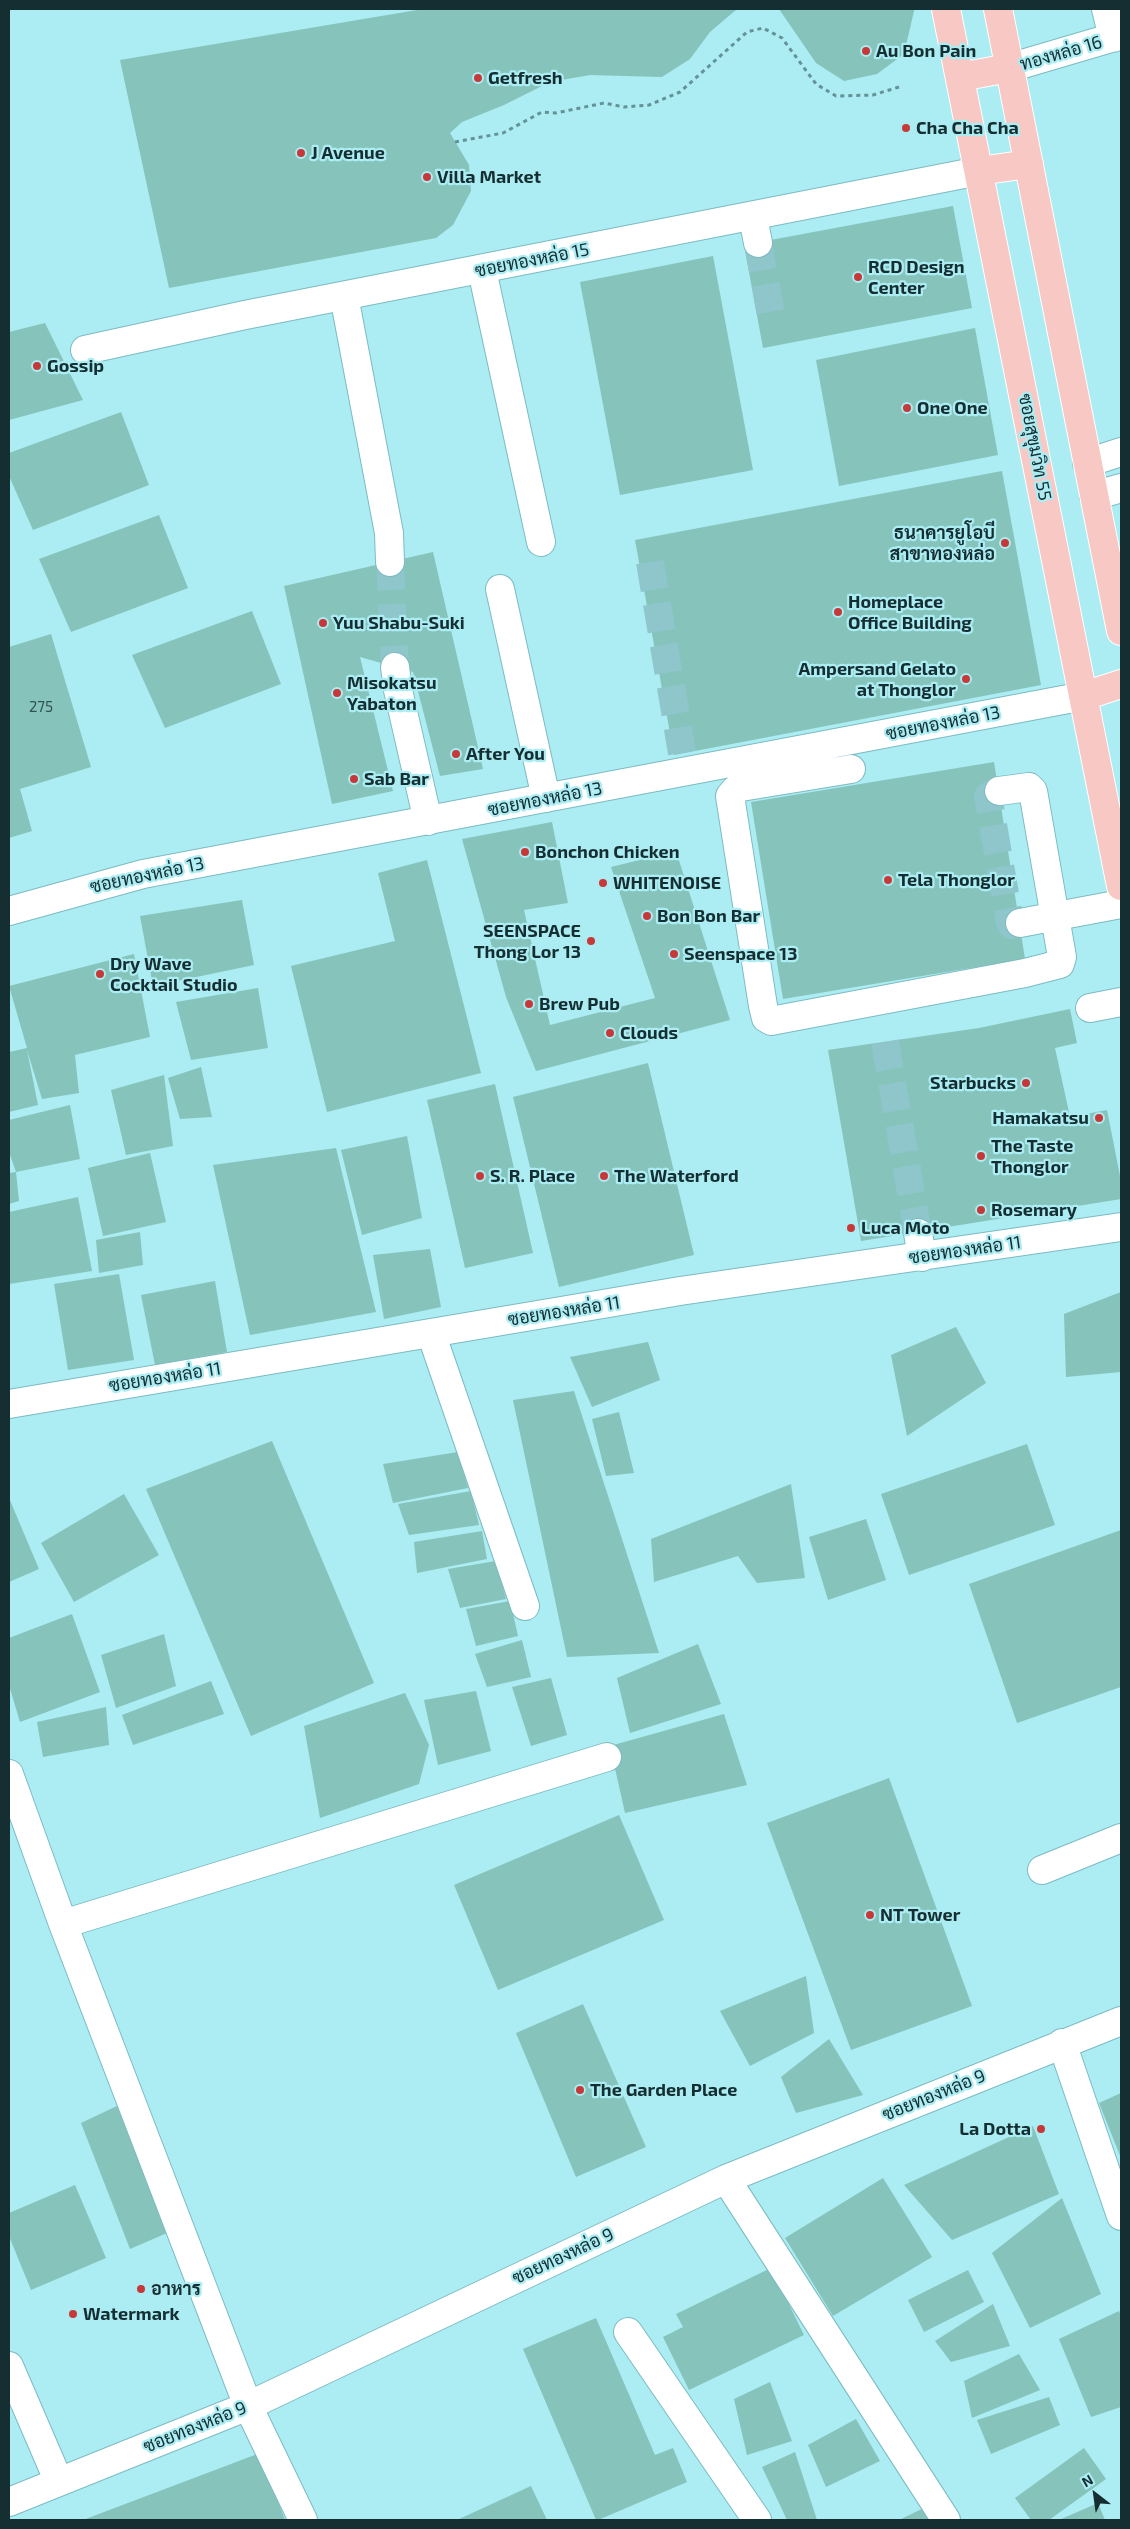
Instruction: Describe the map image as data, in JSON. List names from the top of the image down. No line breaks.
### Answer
{"streets":{"main road":["ซอยสุขุมวิท 55"],"street":["ทองหล่อ 16","ซอยทองหล่อ 15","ซอยทองหล่อ 13","ซอยทองหล่อ 11","ซอยทองหล่อ 9"]},"crossings":[["ซอยทองหล่อ 15","ซอยสุขุมวิท 55"],["ซอยสุขุมวิท 55","ซอยทองหล่อ 13"]],"places":["Au Bon Pain","Getfresh","Cha Cha Cha","J Avenue","Villa Market","RCD Design Center","Gossip","One One","ธนาคารยูโอบี สาขาทองหล่อ","Homeplace Office Building","Yuu Shabu-Suki","Ampersand Gelato at Thonglor","Misokatsu Yabaton","After You","Sab Bar","Bonchon Chicken","Tela Thonglor","WHITENOISE","Bon Bon Bar","SEENSPACE Thong Lor 13","Seenspace 13","Dry Wave Cocktail Studio","Brew Pub","Clouds","Starbucks","Hamakatsu","The Taste Thonglor","S. R. Place","The Waterford","Rosemary","Luca Moto","NT Tower","The Garden Place","La Dotta","อาหาร","Watermark"],"house_numbers":["275"],"north":"top left"}
